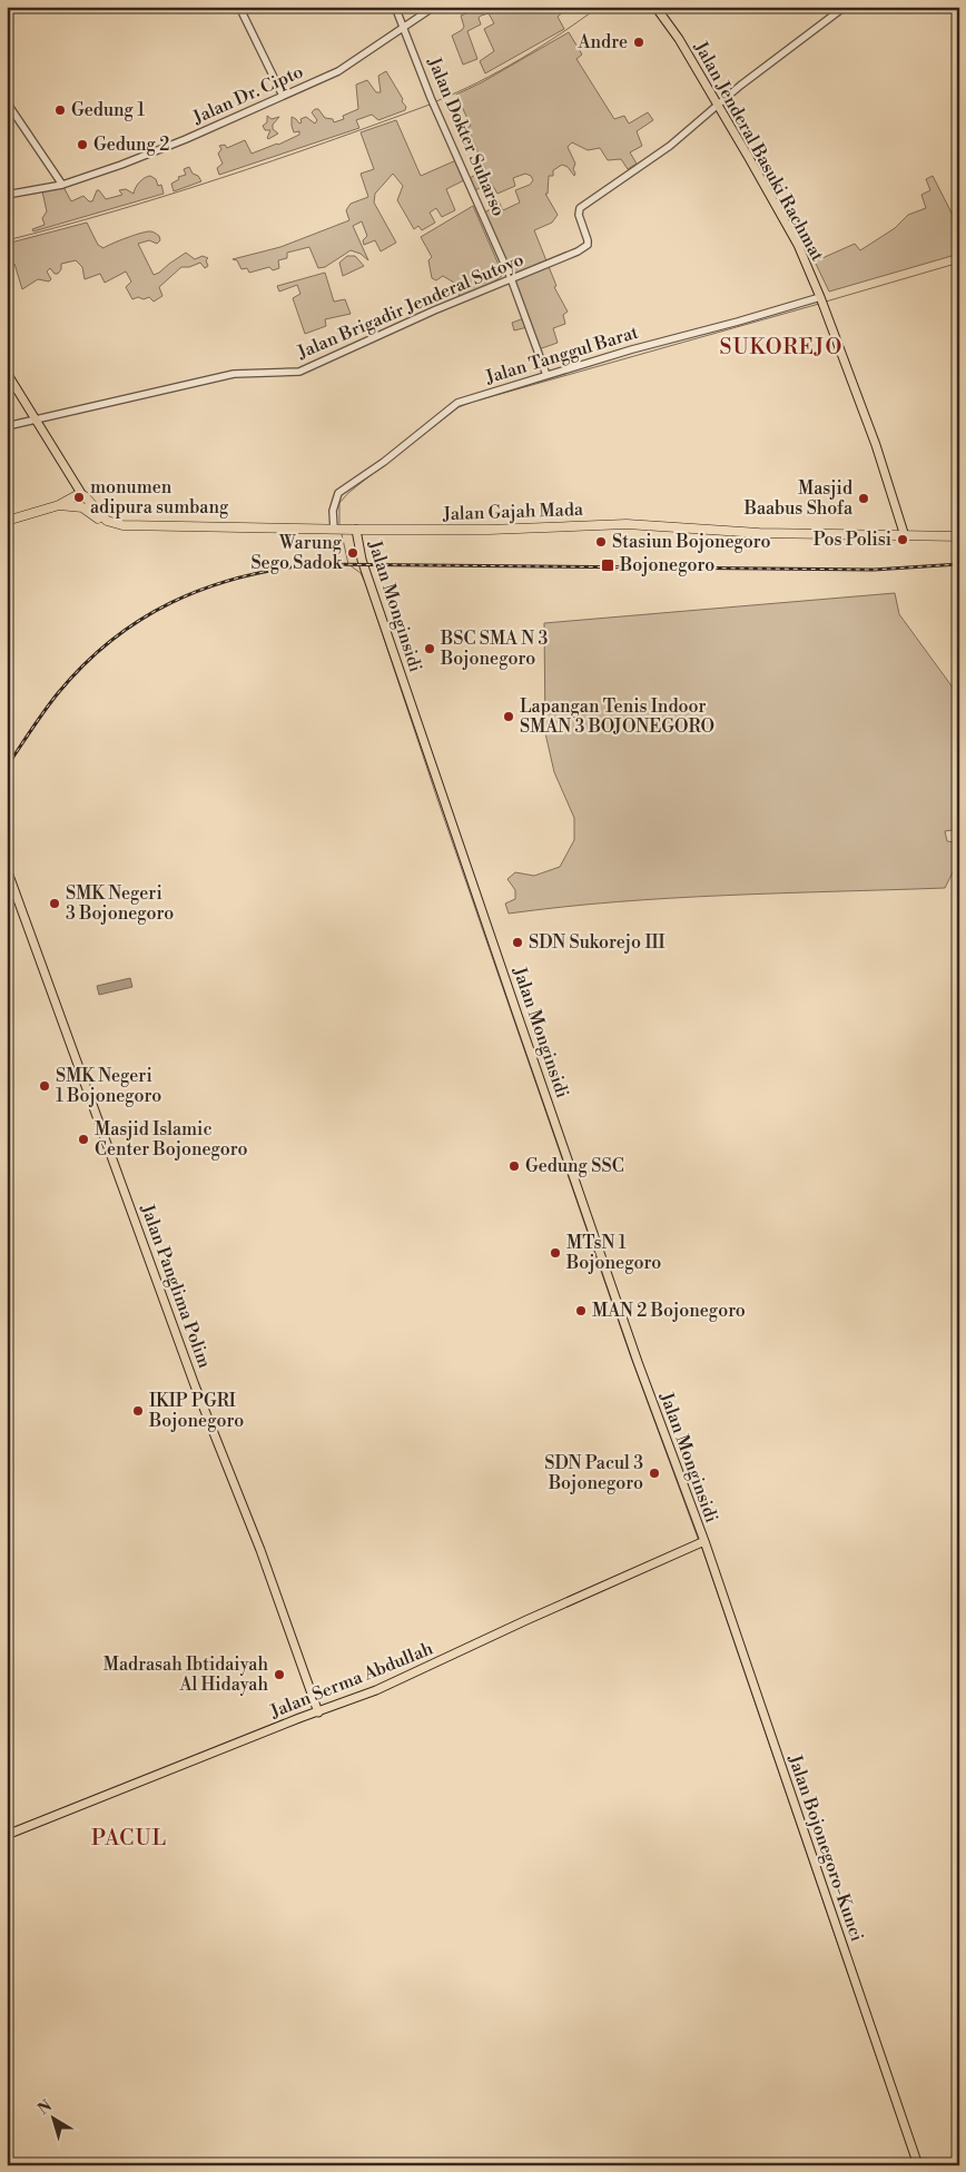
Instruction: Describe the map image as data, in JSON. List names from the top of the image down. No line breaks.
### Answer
{"streets":{"highway":["Jalan Gajah Mada"],"main road":["Jalan Jenderal Basuki Rachmat","Jalan Monginsidi","Jalan Panglima Polim","Jalan Serma Abdullah","Jalan Bojonegoro-Kunci"],"street":["Jalan Dr. Cipto","Jalan Dokter Suharso","Jalan Brigadir Jenderal Sutoyo","Jalan Tanggul Barat"]},"crossings":[["Jalan Dr. Cipto","Jalan Dokter Suharso"],["Jalan Dokter Suharso","Jalan Brigadir Jenderal Sutoyo"],["Jalan Dokter Suharso","Jalan Tanggul Barat"],["Jalan Jenderal Basuki Rachmat","Jalan Brigadir Jenderal Sutoyo"],["Jalan Jenderal Basuki Rachmat","Jalan Tanggul Barat"],["Jalan Jenderal Basuki Rachmat","Jalan Gajah Mada"],["Jalan Tanggul Barat","Jalan Gajah Mada"],["Jalan Gajah Mada","Jalan Monginsidi"],["Jalan Monginsidi","Jalan Serma Abdullah"],["Jalan Monginsidi","Jalan Bojonegoro-Kunci"],["Jalan Panglima Polim","Jalan Serma Abdullah"],["Jalan Serma Abdullah","Jalan Bojonegoro-Kunci"]],"districts":["SUKOREJO","PACUL"],"places":{"other":["Andre","Gedung 1","Gedung 2","monumen adipura sumbang","Masjid Baabus Shofa","Pos Polisi","Stasiun Bojonegoro","Warung Sego Sadok","BSC SMA N 3 Bojonegoro","Lapangan Tenis Indoor SMAN 3 BOJONEGORO","SMK Negeri 3 Bojonegoro","SDN Sukorejo III","SMK Negeri 1 Bojonegoro","Masjid Islamic Center Bojonegoro","Gedung SSC","MTsN 1 Bojonegoro","MAN 2 Bojonegoro","IKIP PGRI Bojonegoro","SDN Pacul 3 Bojonegoro","Madrasah Ibtidaiyah Al Hidayah"],"transit":["Bojonegoro"]},"north":"top left"}
